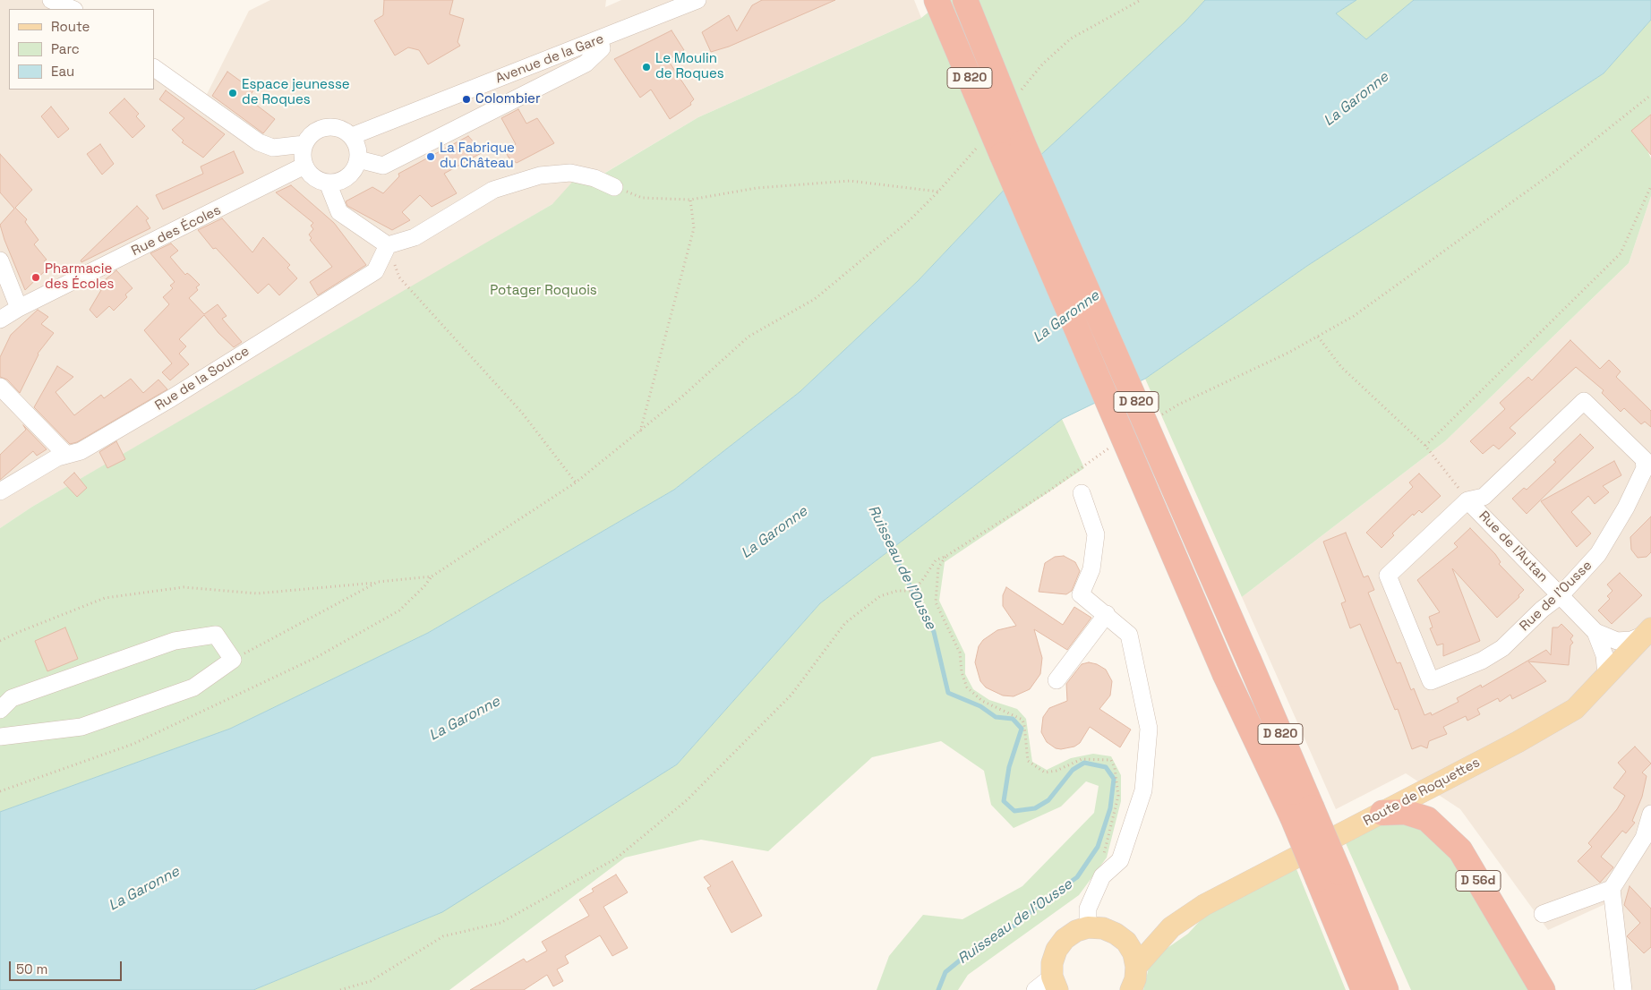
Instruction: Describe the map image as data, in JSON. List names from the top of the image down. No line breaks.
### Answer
{"streets":{"highway":["D 820","D 56d"],"main road":["Route de Roquettes"],"street":["Avenue de la Gare","Rue des Écoles","Rue de la Source","Rue de l'Autan","Rue de l'Ousse"]},"crossings":[["Avenue de la Gare","Rue des Écoles"],["Rue de l'Autan","Rue de l'Ousse"],["Rue de l'Autan","Route de Roquettes"],["Route de Roquettes","D 56d"]],"water":["La Garonne","Ruisseau de l'Ousse"],"parks":["Potager Roquois"],"places":["Le Moulin de Roques","Espace jeunesse de Roques","Colombier","La Fabrique du Château","Pharmacie des Écoles"],"legend":["Route","Parc","Eau"],"scale_bar":"50 m"}
